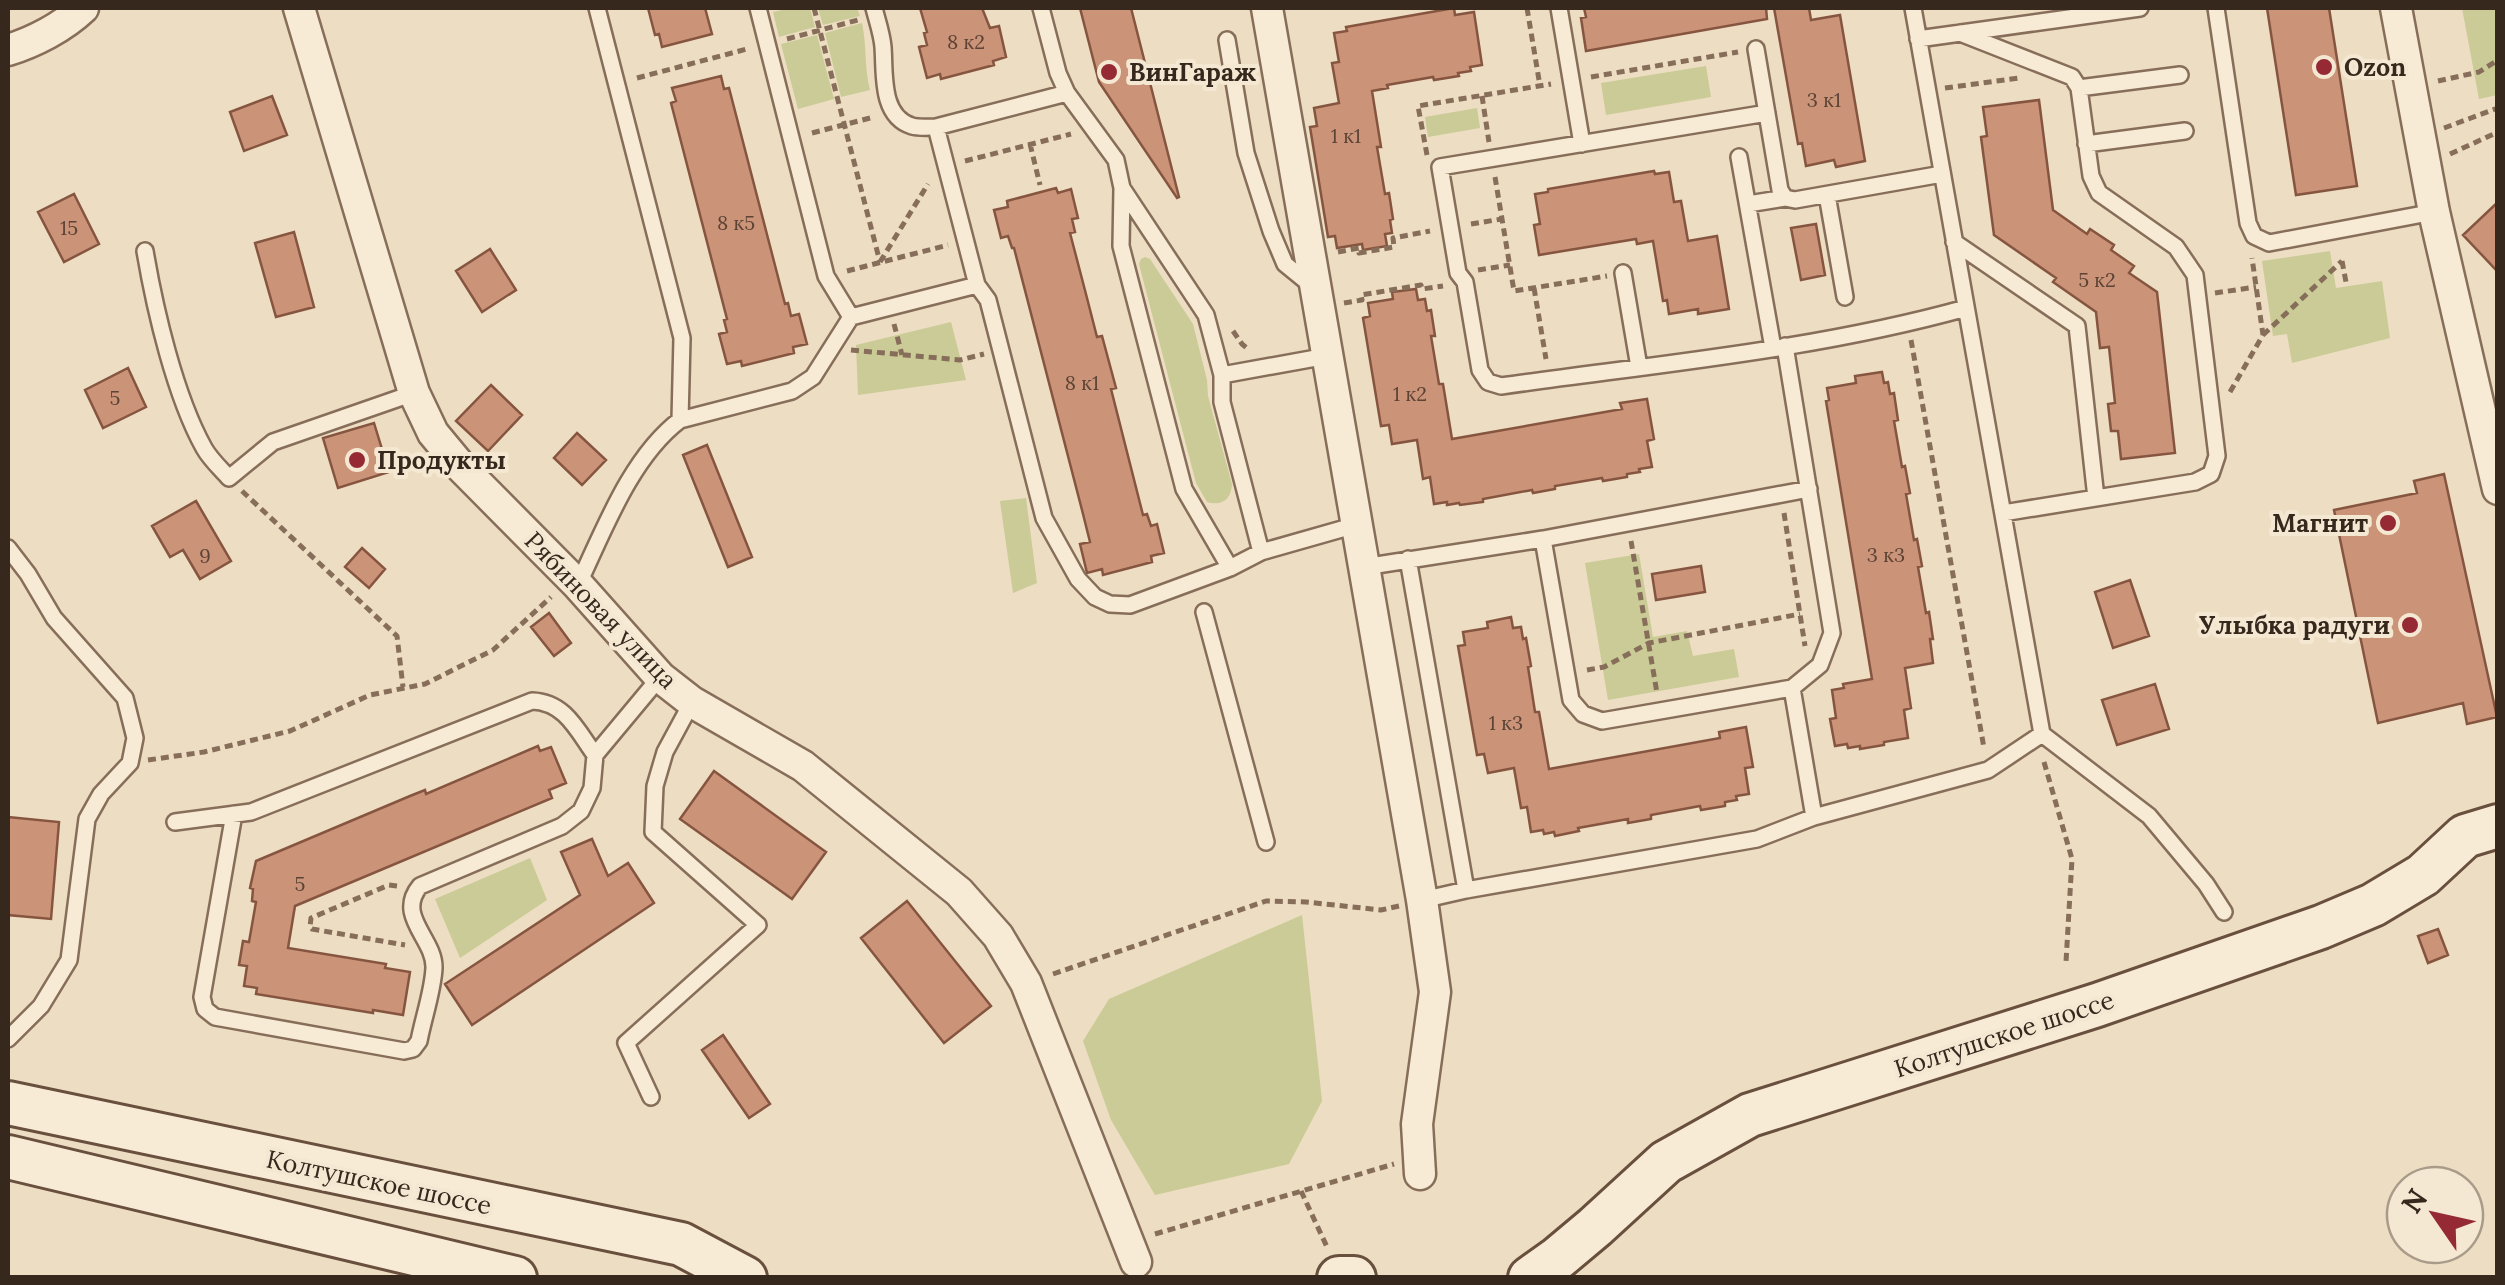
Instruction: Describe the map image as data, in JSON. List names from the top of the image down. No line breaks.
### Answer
{"streets":{"main road":["Колтушское шоссе"],"street":["Рябиновая улица"]},"places":["Ozon","ВинГараж","Продукты","Магнит","Улыбка радуги"],"house_numbers":["8 к2","3 к1","1 к1","8 к5","15","5 к2","8 к1","1 к2","5","3 к3","9","1 к3","5"],"north":"top left"}
